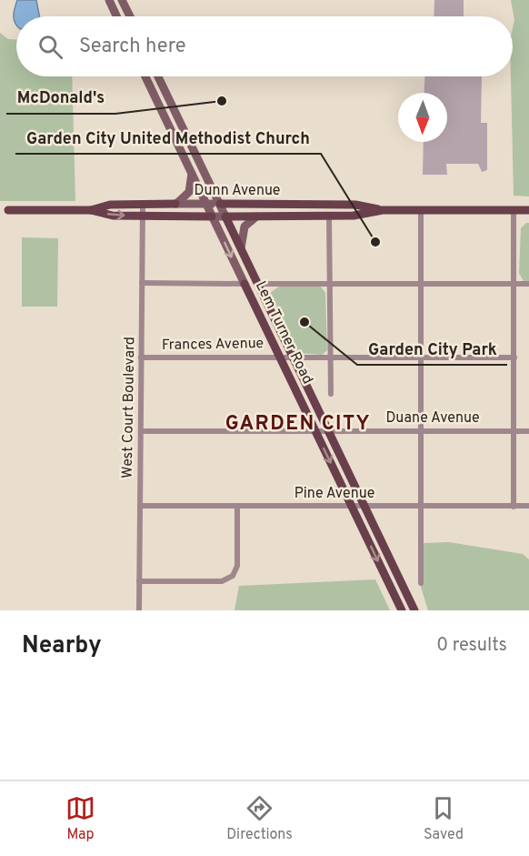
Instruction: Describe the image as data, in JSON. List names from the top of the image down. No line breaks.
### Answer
{"streets":{"main road":["Dunn Avenue","Lem Turner Road"],"street":["Frances Avenue","West Court Boulevard","Duane Avenue","Pine Avenue"]},"crossings":[["Dunn Avenue","Lem Turner Road"],["Dunn Avenue","West Court Boulevard"],["Lem Turner Road","Frances Avenue"],["Lem Turner Road","Duane Avenue"],["Lem Turner Road","Pine Avenue"],["Frances Avenue","West Court Boulevard"],["West Court Boulevard","Duane Avenue"],["West Court Boulevard","Pine Avenue"]],"districts":["GARDEN CITY"],"places":["McDonald's","Garden City United Methodist Church","Garden City Park"],"north":"bottom","page":{"search":"Search here","heading":["Nearby","0 results"],"nav":["Map","Directions","Saved"]}}
